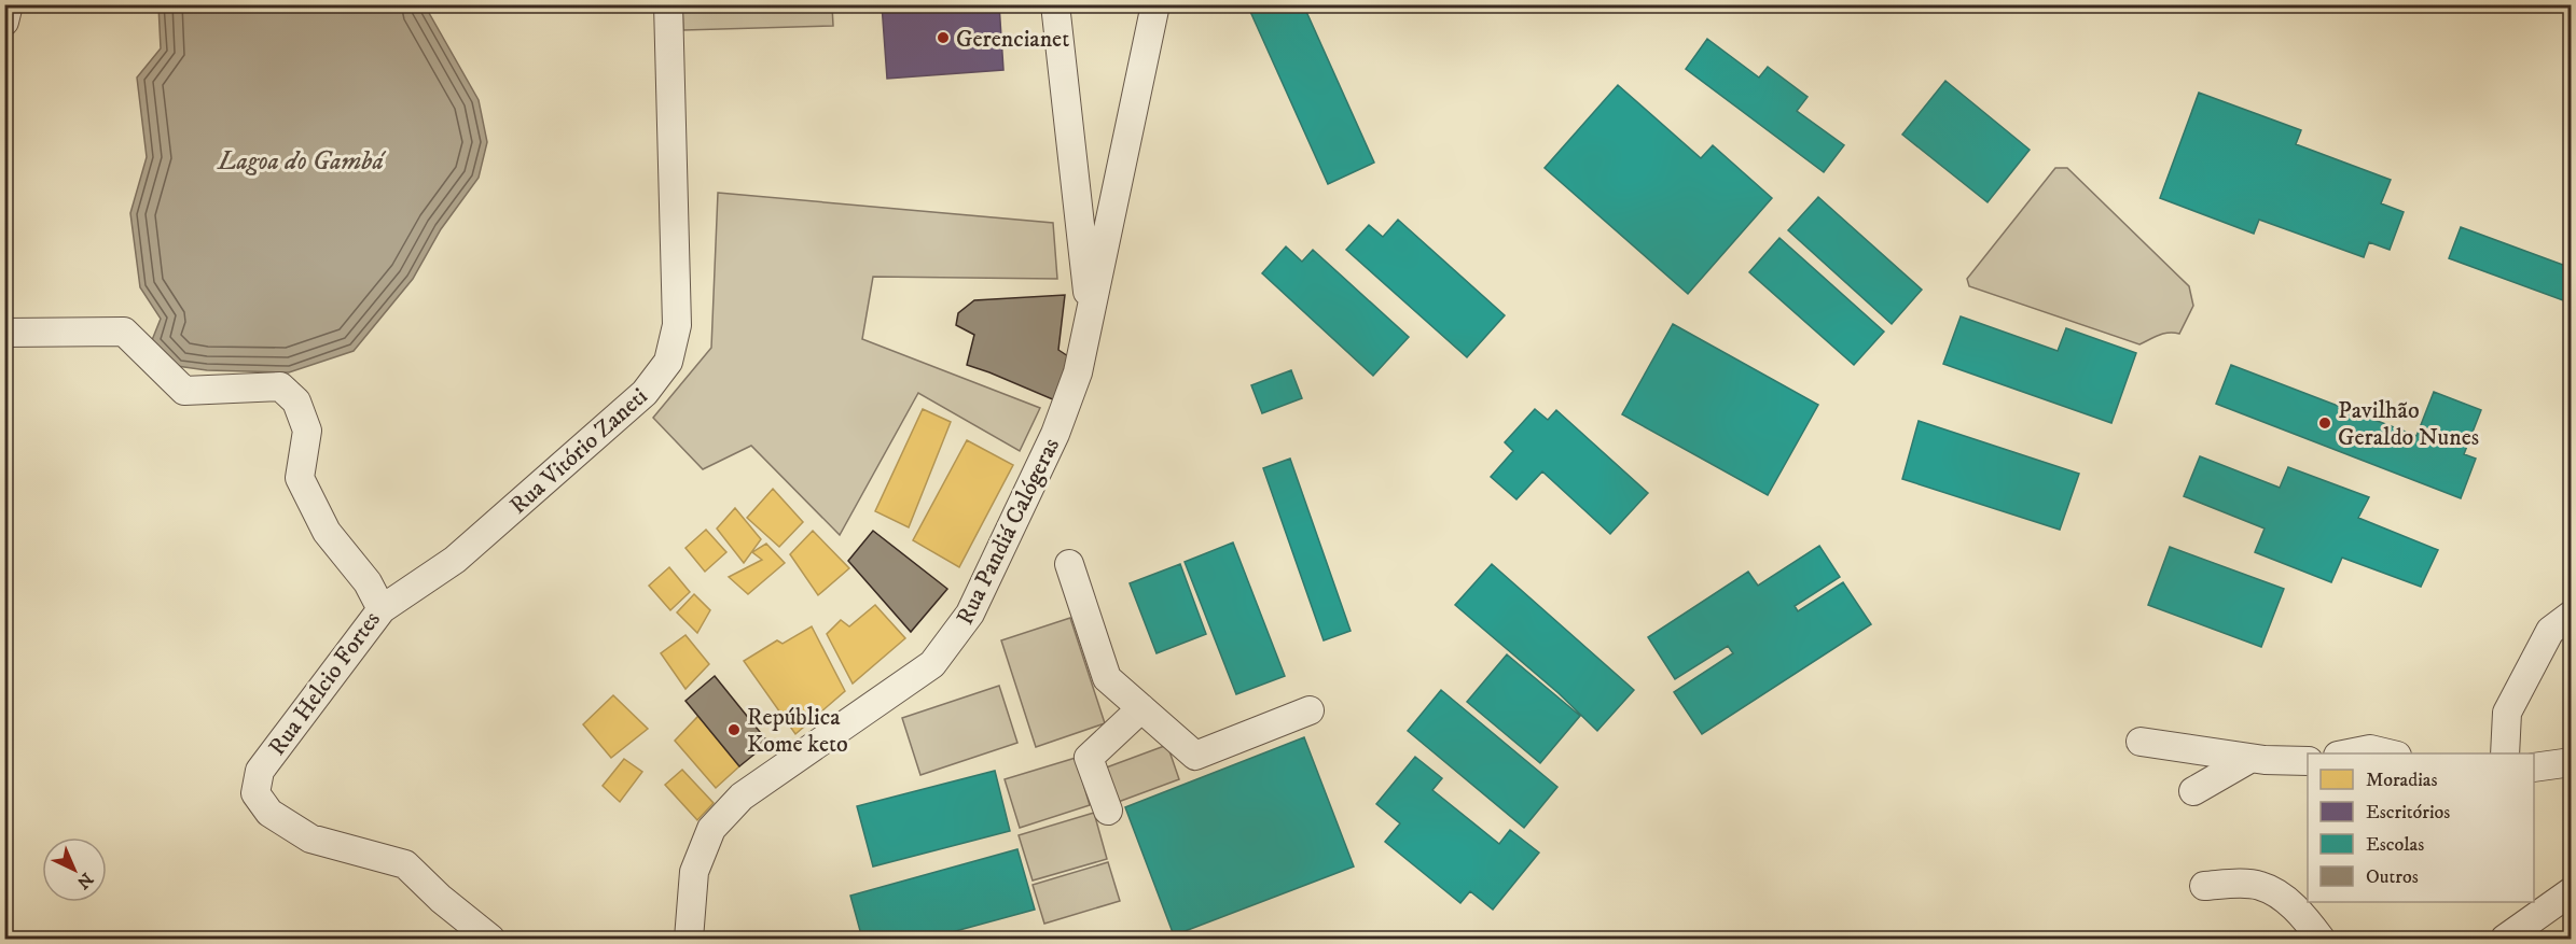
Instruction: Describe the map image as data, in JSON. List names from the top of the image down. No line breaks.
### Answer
{"streets":{"street":["Rua Vitório Zaneti","Rua Pandiá Calógeras","Rua Helcio Fortes"]},"crossings":[["Rua Vitório Zaneti","Rua Helcio Fortes"]],"water":["Lagoa do Gambá"],"places":["Gerencianet","Pavilhão Geraldo Nunes","República Kome keto"],"legend":["Moradias","Escritórios","Escolas","Outros"],"north":"bottom right"}
